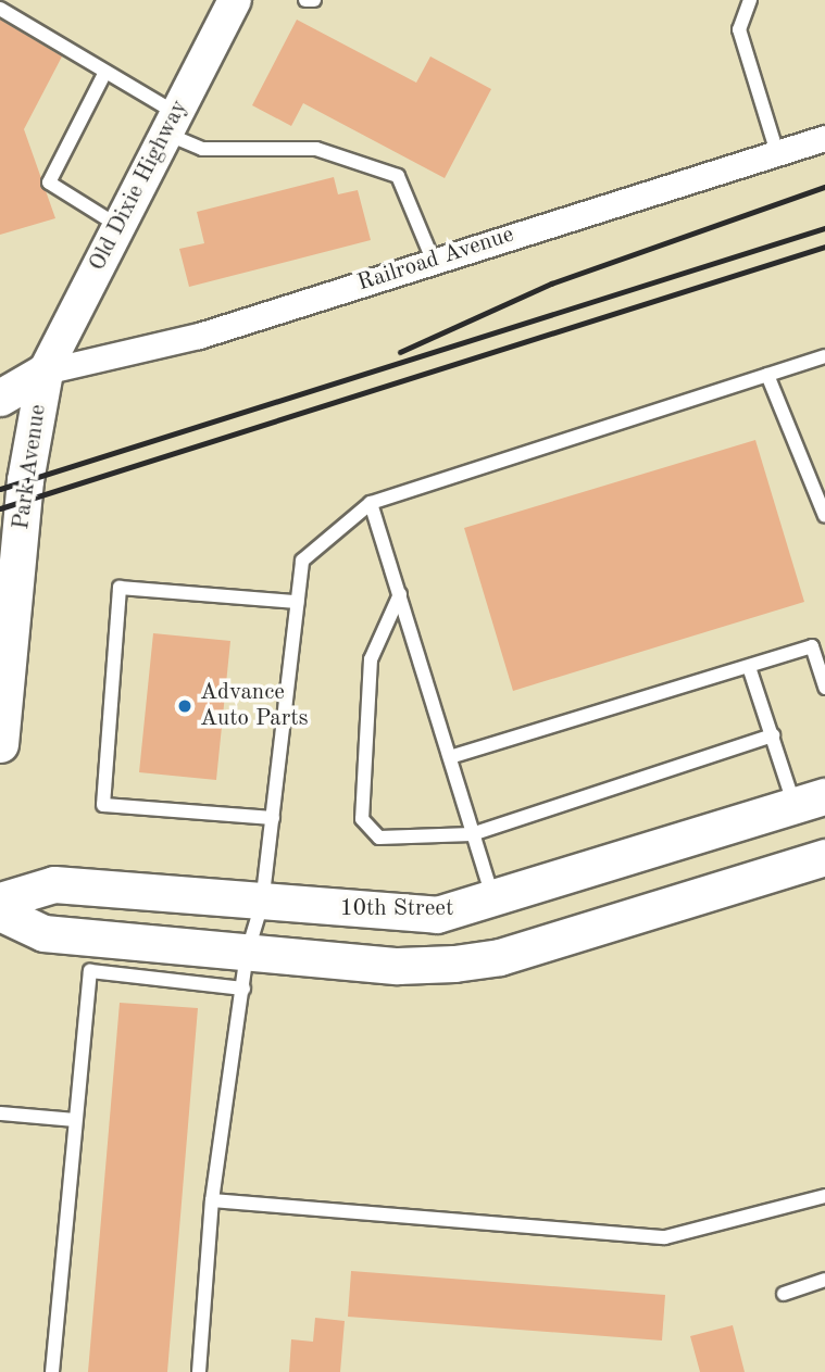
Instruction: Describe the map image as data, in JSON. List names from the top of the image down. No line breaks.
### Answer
{"streets":{"main road":["Park Avenue","10th Street"],"street":["Old Dixie Highway","Railroad Avenue"]},"crossings":[["Old Dixie Highway","Railroad Avenue"],["Old Dixie Highway","Park Avenue"],["Railroad Avenue","Park Avenue"]],"places":["Advance Auto Parts"]}
